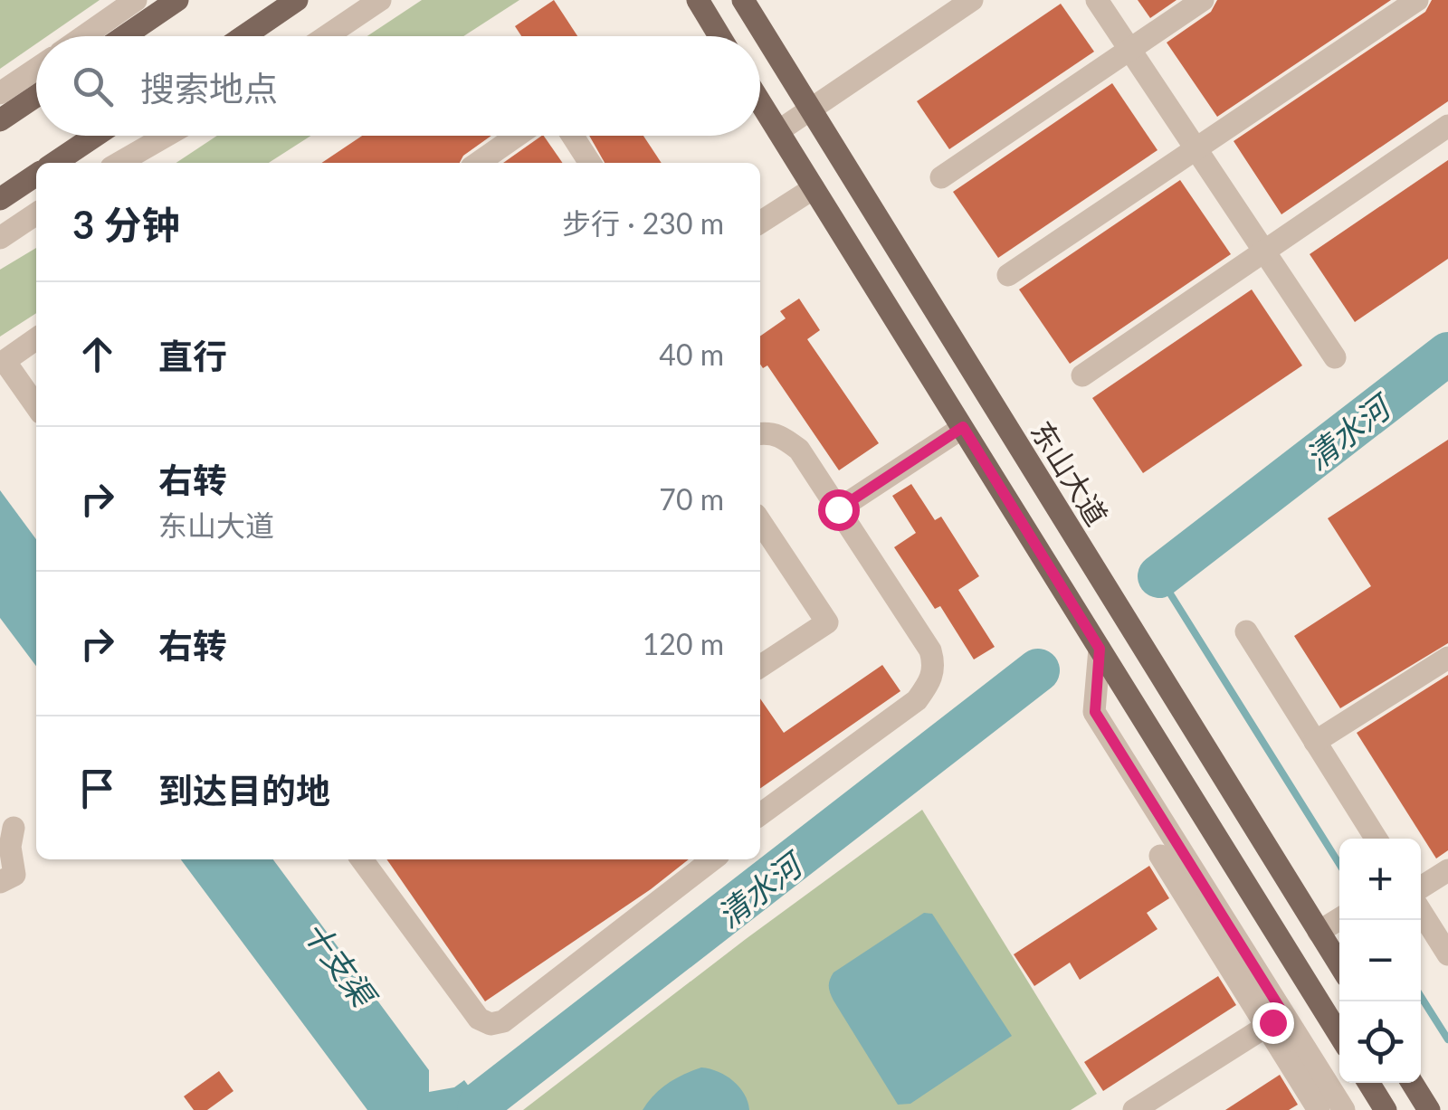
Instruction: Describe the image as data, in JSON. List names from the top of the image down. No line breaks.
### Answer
{"streets":{"main road":["东山大道"]},"water":["清水河","十支渠"],"page":{"search":"搜索地点","heading":["3 分钟","步行 · 230 m"],"list":[["直行","40 m"],["右转","东山大道","70 m"],["右转","120 m"],"到达目的地"],"map_buttons":["+","−"]}}
